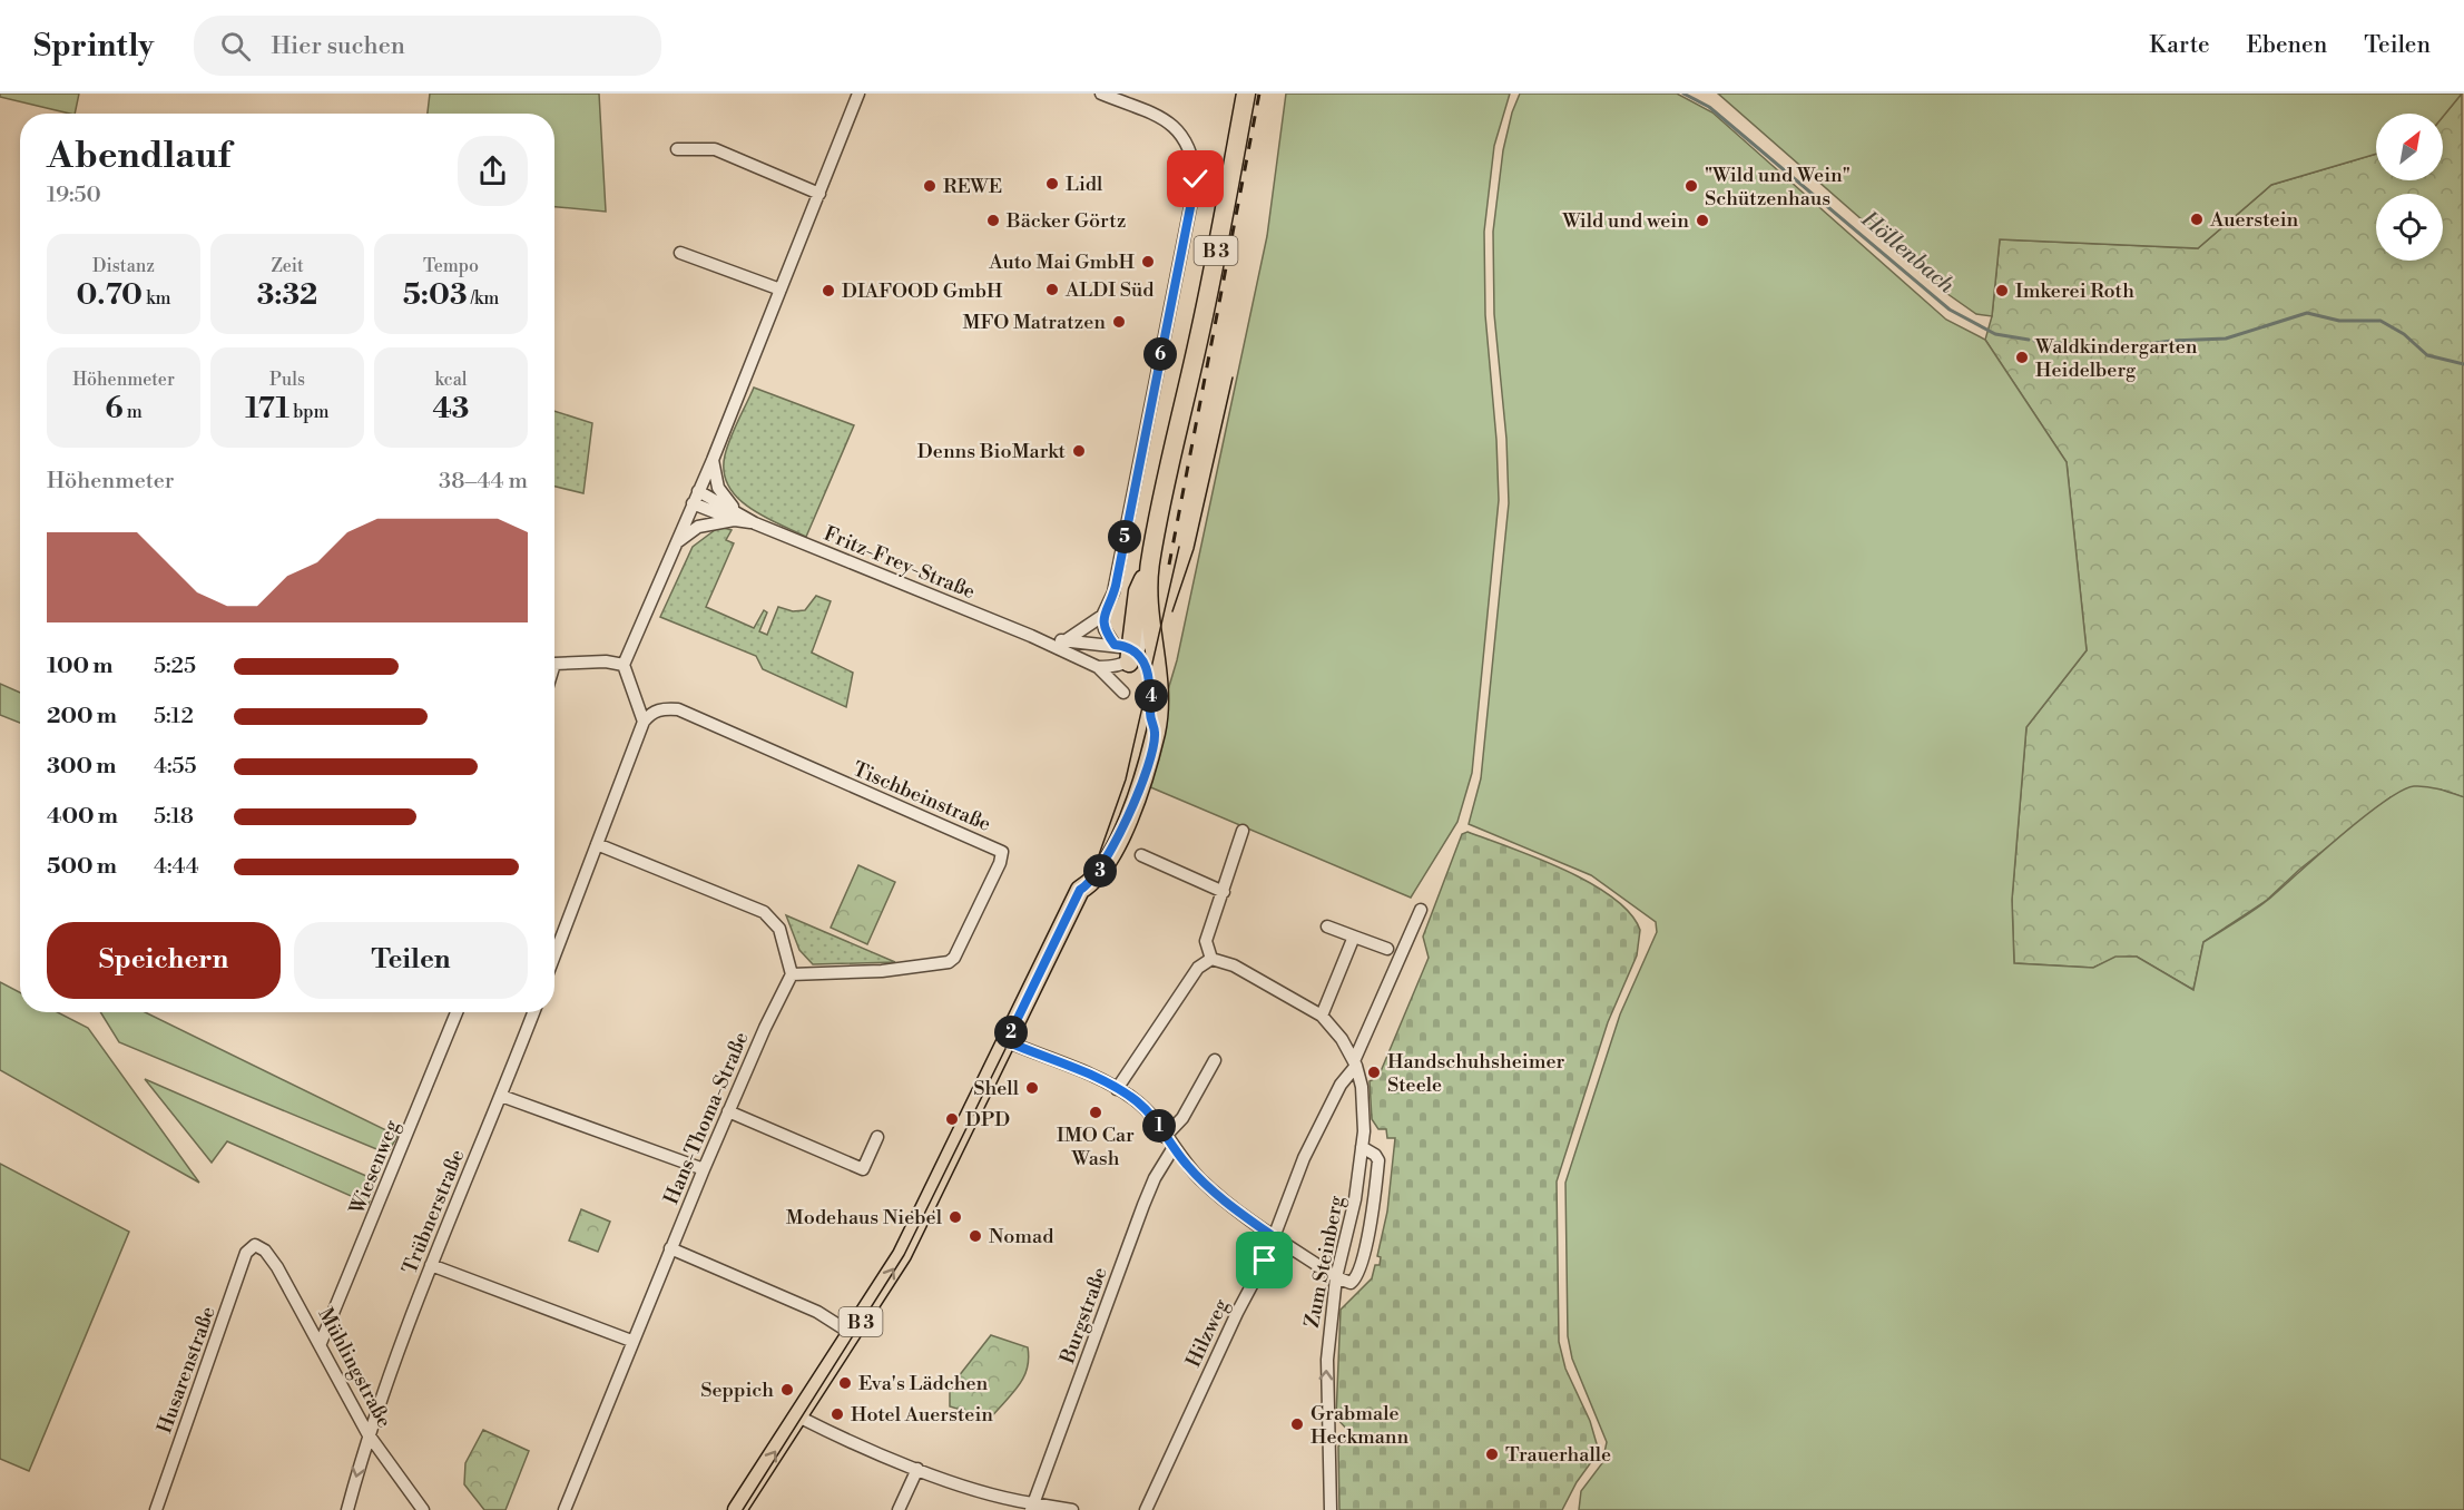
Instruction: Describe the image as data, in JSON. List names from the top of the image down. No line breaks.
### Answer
{"streets":{"main road":["B 3"],"street":["Fritz-Frey-Straße","Tischbeinstraße","Hans-Thoma-Straße","Wiesenweg","Trübnerstraße","Zum Steinberg","Burgstraße","Hilzweg","Mühlingstraße","Husarenstraße"]},"crossings":[["B 3","Fritz-Frey-Straße"],["Tischbeinstraße","Hans-Thoma-Straße"],["Wiesenweg","Mühlingstraße"],["Trübnerstraße","Mühlingstraße"],["Zum Steinberg","Hilzweg"],["Mühlingstraße","Husarenstraße"]],"one_way":["Zum Steinberg"],"water":["Höllenbach"],"places":["Lidl","REWE","\"Wild und Wein\" Schützenhaus","Auerstein","Bäcker Görtz","Wild und wein","Auto Mai GmbH","ALDI Süd","DIAFOOD GmbH","Imkerei Roth","MFO Matratzen","Waldkindergarten Heidelberg","Denns BioMarkt","Handschuhsheimer Steele","Shell","IMO Car Wash","DPD","Modehaus Niebel","Nomad","Eva's Lädchen","Seppich","Hotel Auerstein","Grabmale Heckmann","Trauerhalle"],"north":"top right","page":{"header":"Sprintly","search":"Hier suchen","nav":["Karte","Ebenen","Teilen"],"heading":["Abendlauf","19:50"],"stats":[["Distanz","0.70 km"],["Zeit","3:32"],["Tempo","5:03 /km"],["Höhenmeter","6 m"],["Puls","171 bpm"],["kcal","43"]],"pins":["6","5","4","3","2","1"],"chart":["Höhenmeter","38–44 m"],"list":[{"name":"100 m","note":"5:25"},{"name":"200 m","note":"5:12"},{"name":"300 m","note":"4:55"},{"name":"400 m","note":"5:18"},{"name":"500 m","note":"4:44"}],"buttons":["Speichern","Teilen"]}}
